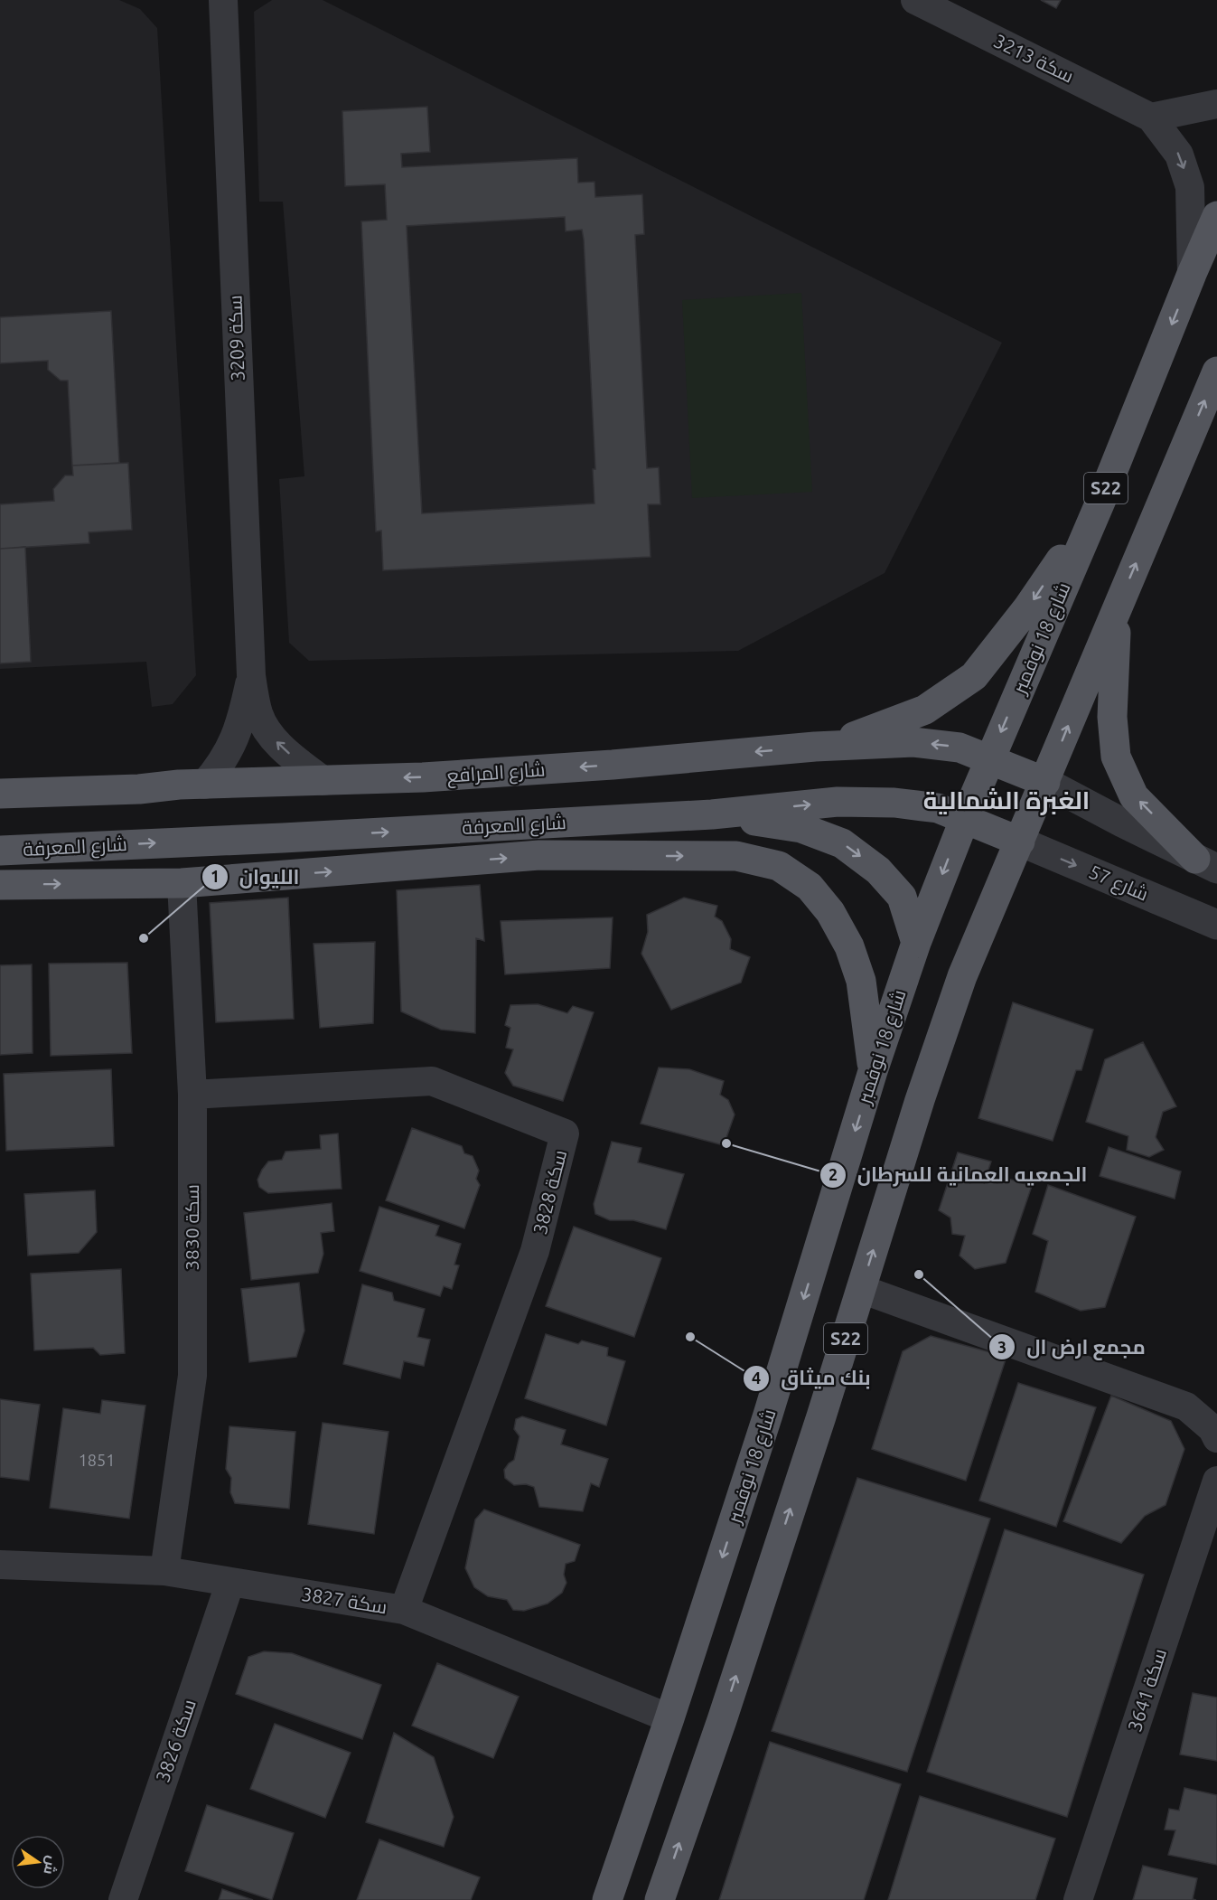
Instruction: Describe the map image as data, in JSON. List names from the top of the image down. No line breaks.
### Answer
{"streets":{"main road":["S22","شارع 18 نوفمبر","شارع المرافع","شارع المعرفة"],"street":["سكة 3213","سكة 3209","شارع 57","سكة 3828","سكة 3830","سكة 3827","سكة 3641","سكة 3826"]},"crossings":[["سكة 3213","شارع 18 نوفمبر"],["سكة 3209","شارع المرافع"],["S22","شارع المعرفة"],["S22","شارع 57"],["شارع 18 نوفمبر","شارع المرافع"],["شارع 18 نوفمبر","شارع المعرفة"],["شارع 18 نوفمبر","سكة 3827"],["شارع المعرفة","شارع 57"],["سكة 3828","سكة 3830"],["سكة 3828","سكة 3827"],["سكة 3830","سكة 3827"],["سكة 3827","سكة 3826"]],"one_way":["سكة 3213","شارع المرافع","شارع المعرفة"],"districts":["الغبرة الشمالية"],"places":["الليوان","الجمعيه العمانية للسرطان","مجمع ارض ال","بنك ميثاق"],"house_numbers":["1851"],"north":"right"}
